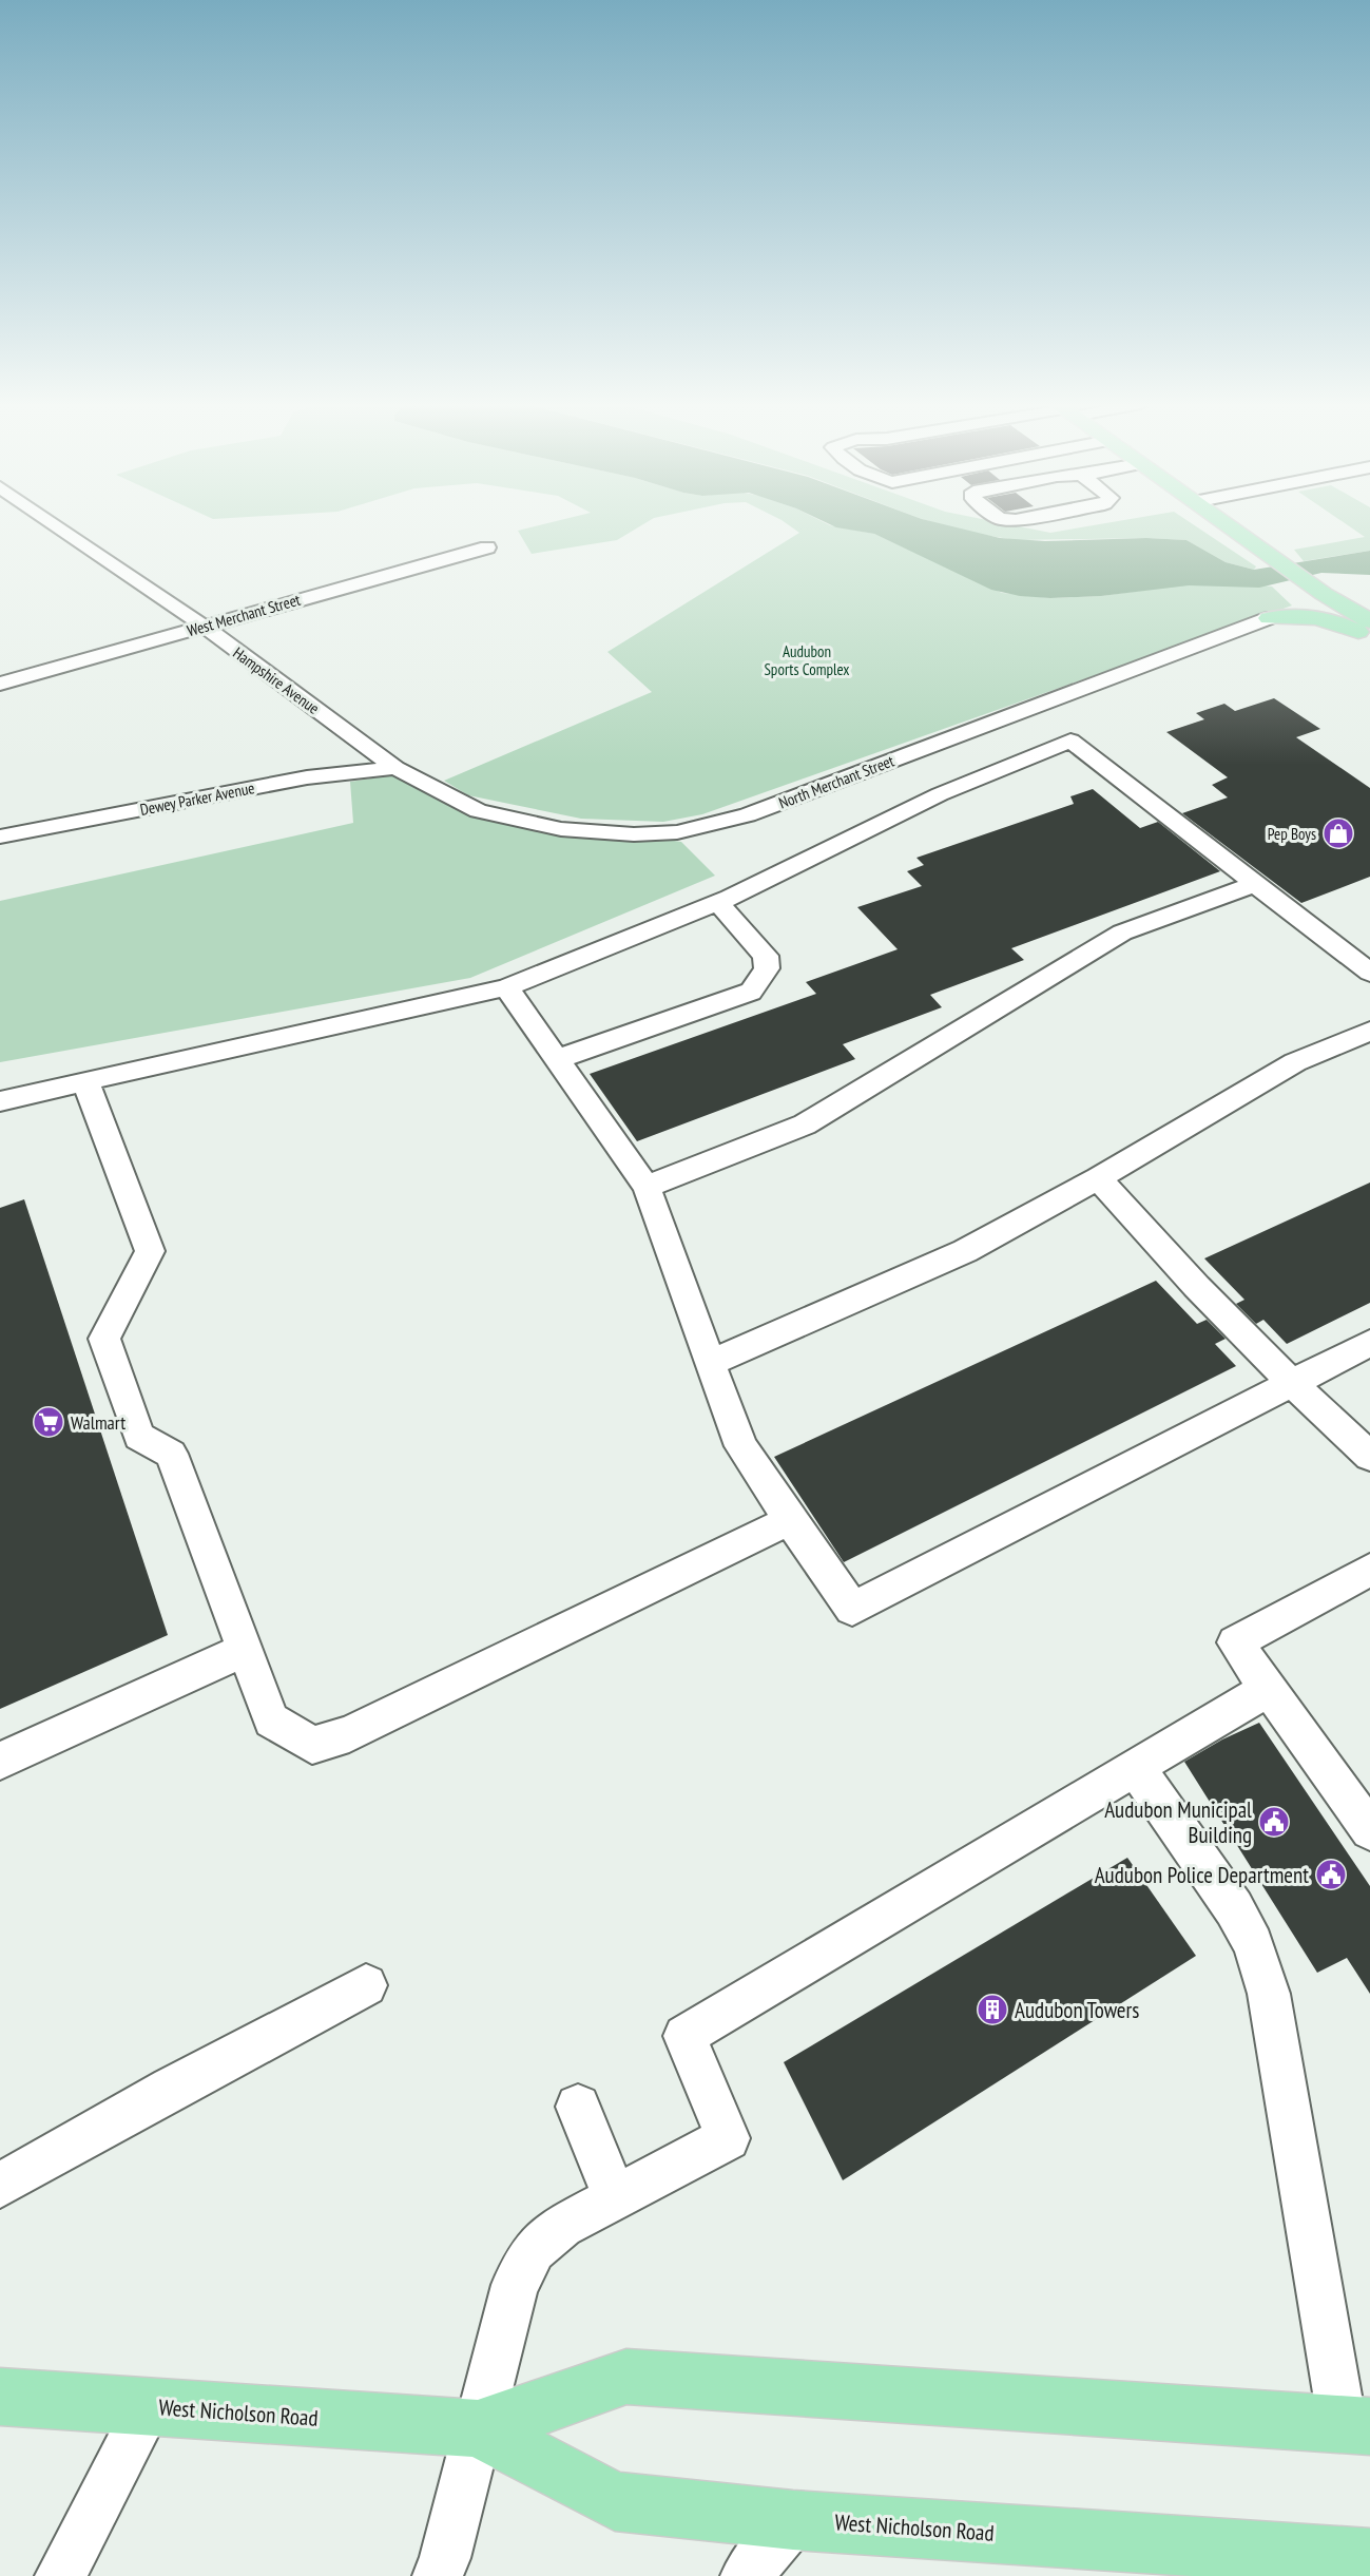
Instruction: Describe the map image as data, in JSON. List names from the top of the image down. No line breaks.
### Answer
{"streets":{"main road":["West Nicholson Road"],"street":["West Merchant Street","Hampshire Avenue","North Merchant Street","Dewey Parker Avenue"]},"crossings":[["West Merchant Street","Hampshire Avenue"],["Hampshire Avenue","North Merchant Street"],["Hampshire Avenue","Dewey Parker Avenue"],["North Merchant Street","Dewey Parker Avenue"]],"parks":["Audubon Sports Complex"],"places":{"shop":["Pep Boys"],"supermarket":["Walmart"],"public building":["Audubon Municipal Building","Audubon Police Department"],"building":["Audubon Towers"]}}
